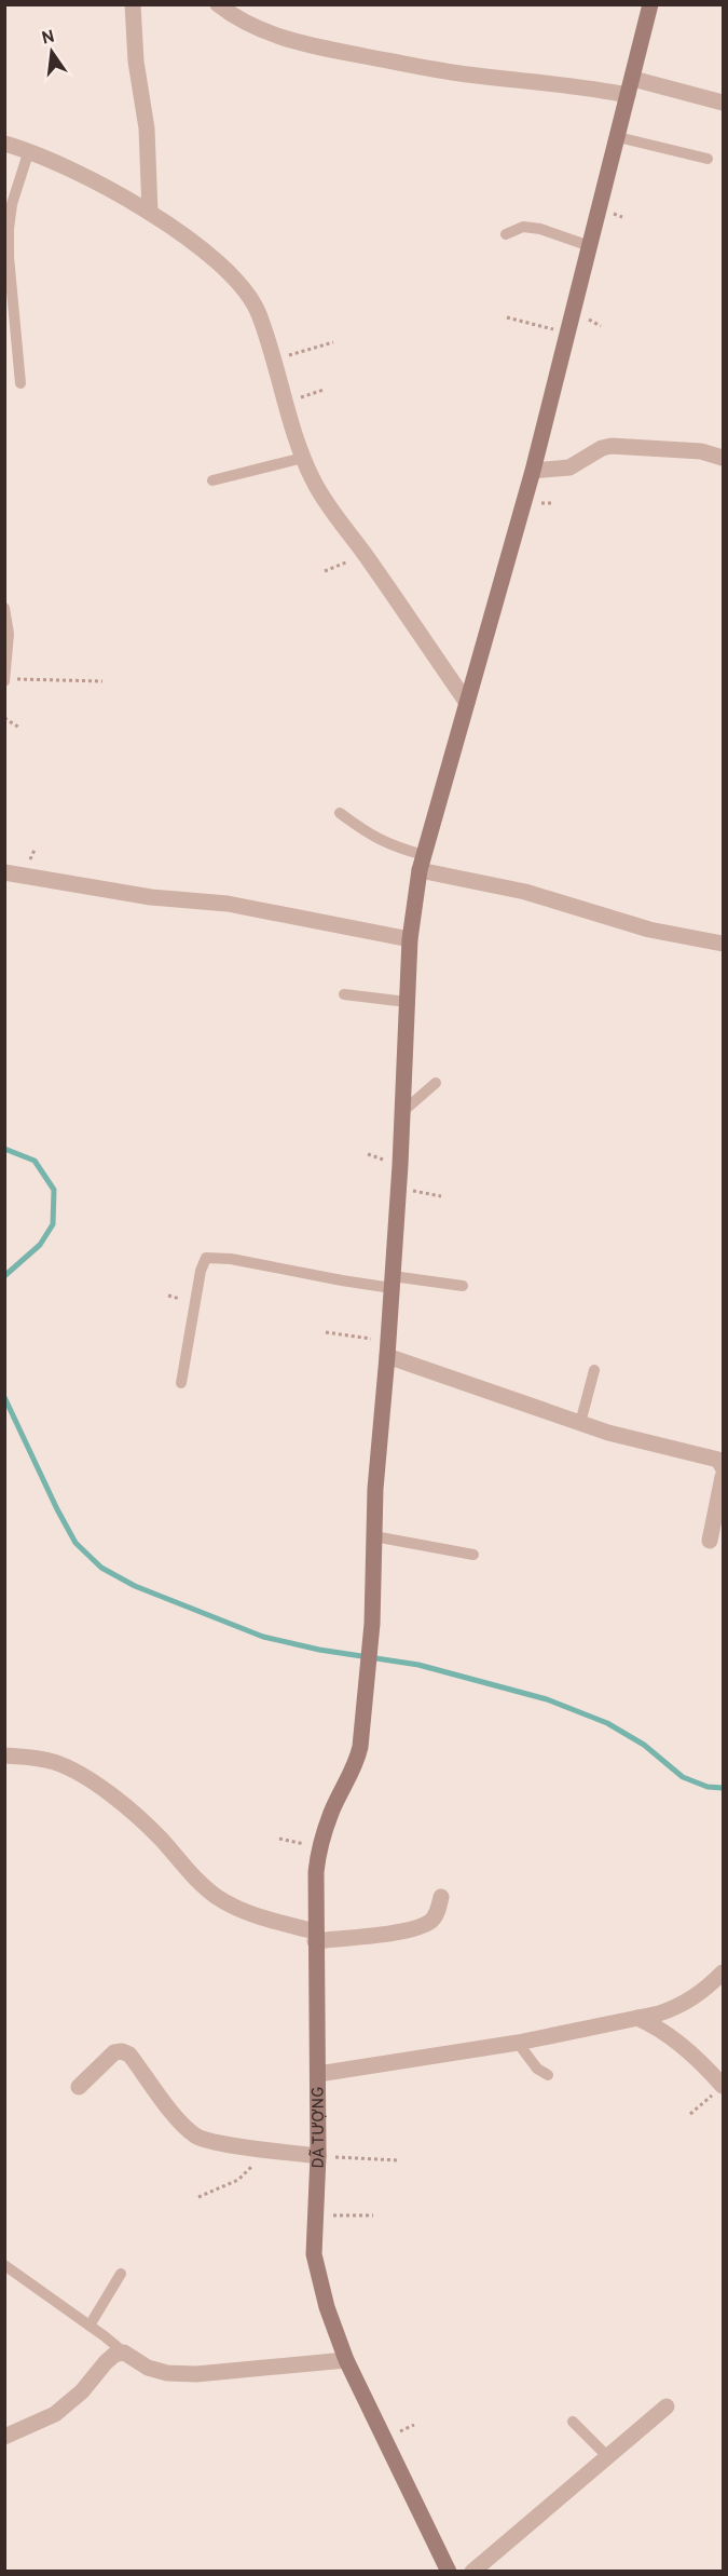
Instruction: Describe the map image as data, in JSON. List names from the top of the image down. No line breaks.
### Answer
{"streets":{"street":["DÃ TƯỢNG"]},"north":"top"}
